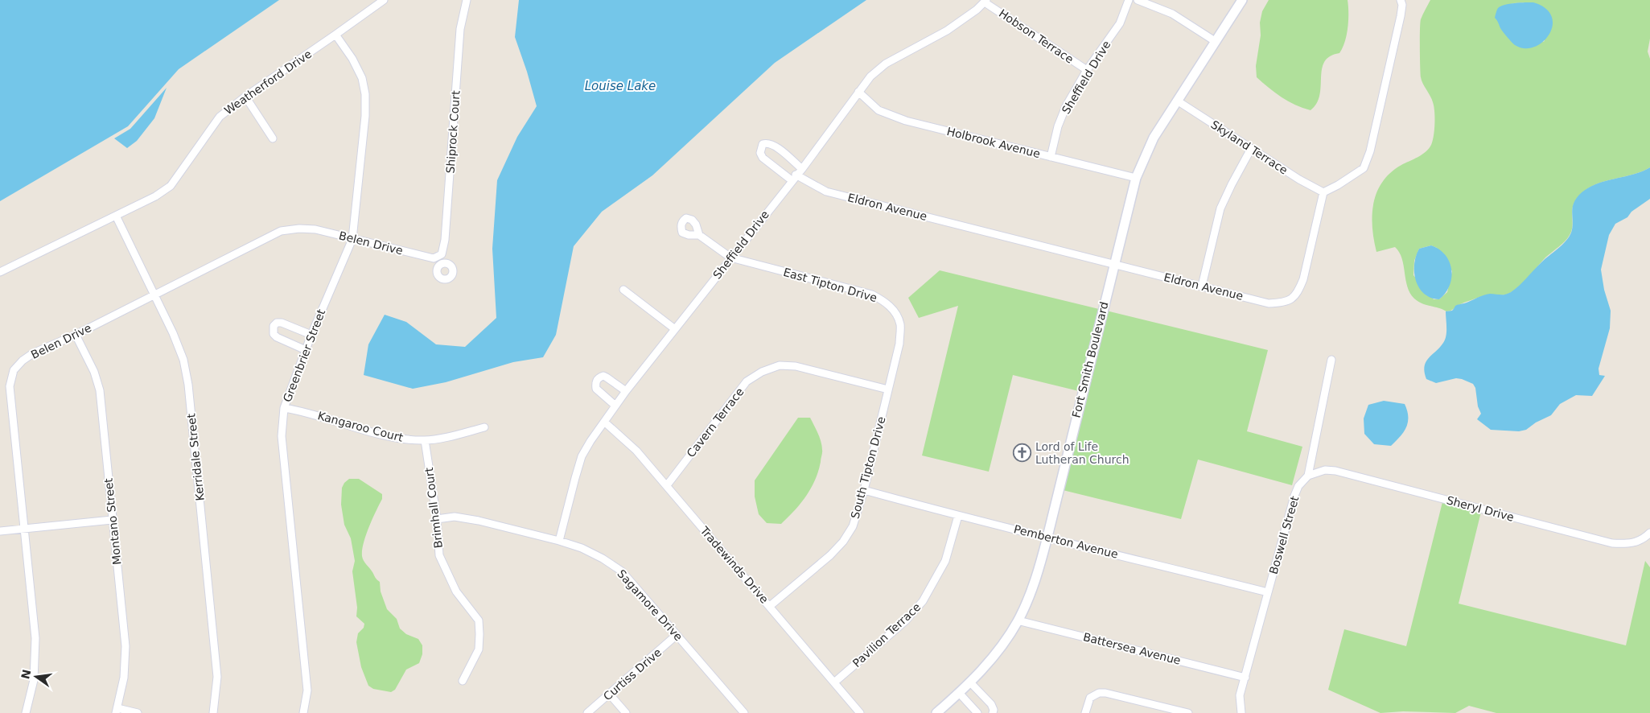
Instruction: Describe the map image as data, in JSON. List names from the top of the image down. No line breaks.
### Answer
{"streets":{"street":["Hobson Terrace","Sheffield Drive","Weatherford Drive","Shiprock Court","Holbrook Avenue","Skyland Terrace","Eldron Avenue","Belen Drive","East Tipton Drive","Greenbrier Street","Fort Smith Boulevard","Cavern Terrace","Kangaroo Court","Kerridale Street","South Tipton Drive","Brimhall Court","Sheryl Drive","Montano Street","Boswell Street","Pemberton Avenue","Tradewinds Drive","Sagamore Drive","Pavilion Terrace","Battersea Avenue","Curtiss Drive"]},"crossings":[["Hobson Terrace","Sheffield Drive"],["Sheffield Drive","Holbrook Avenue"],["Sheffield Drive","Eldron Avenue"],["Sheffield Drive","East Tipton Drive"],["Sheffield Drive","Tradewinds Drive"],["Sheffield Drive","Sagamore Drive"],["Weatherford Drive","Greenbrier Street"],["Weatherford Drive","Kerridale Street"],["Shiprock Court","Belen Drive"],["Holbrook Avenue","Fort Smith Boulevard"],["Skyland Terrace","Eldron Avenue"],["Skyland Terrace","Fort Smith Boulevard"],["Eldron Avenue","Fort Smith Boulevard"],["Belen Drive","Greenbrier Street"],["Belen Drive","Kerridale Street"],["Belen Drive","Montano Street"],["East Tipton Drive","Cavern Terrace"],["East Tipton Drive","South Tipton Drive"],["Greenbrier Street","Kangaroo Court"],["Fort Smith Boulevard","Pemberton Avenue"],["Fort Smith Boulevard","Battersea Avenue"],["Cavern Terrace","South Tipton Drive"],["Cavern Terrace","Tradewinds Drive"],["Kangaroo Court","Brimhall Court"],["South Tipton Drive","Pemberton Avenue"],["South Tipton Drive","Tradewinds Drive"],["Brimhall Court","Sagamore Drive"],["Sheryl Drive","Boswell Street"],["Boswell Street","Pemberton Avenue"],["Boswell Street","Battersea Avenue"],["Pemberton Avenue","Pavilion Terrace"],["Tradewinds Drive","Pavilion Terrace"],["Sagamore Drive","Curtiss Drive"]],"water":["Louise Lake"],"places":{"church":["Lord of Life Lutheran Church"]},"north":"left"}
